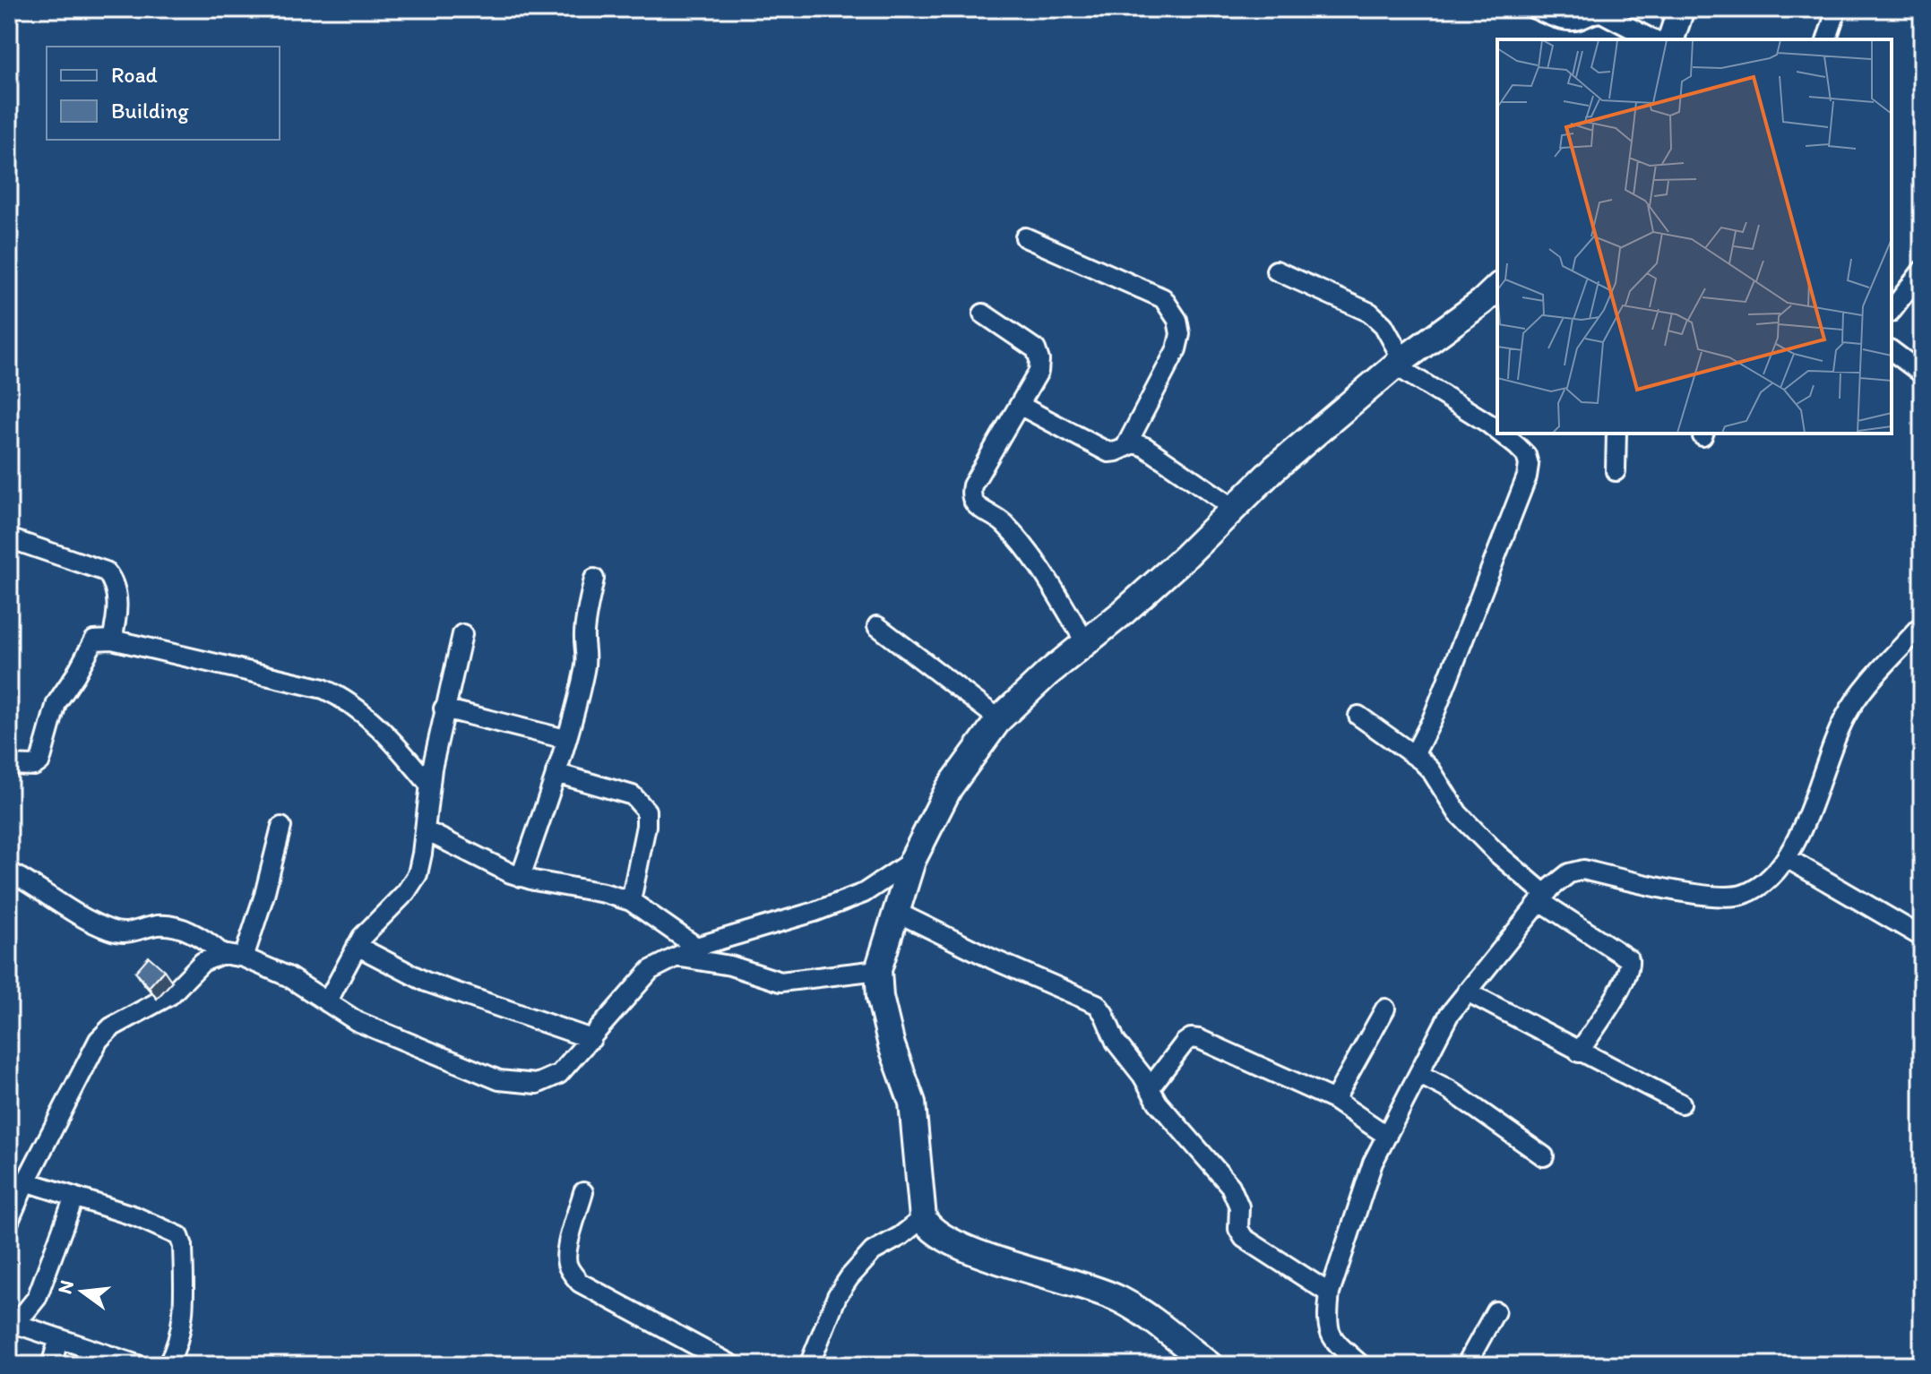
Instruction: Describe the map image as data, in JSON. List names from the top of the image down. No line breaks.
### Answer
{"legend":["Road","Building"],"north":"left"}
